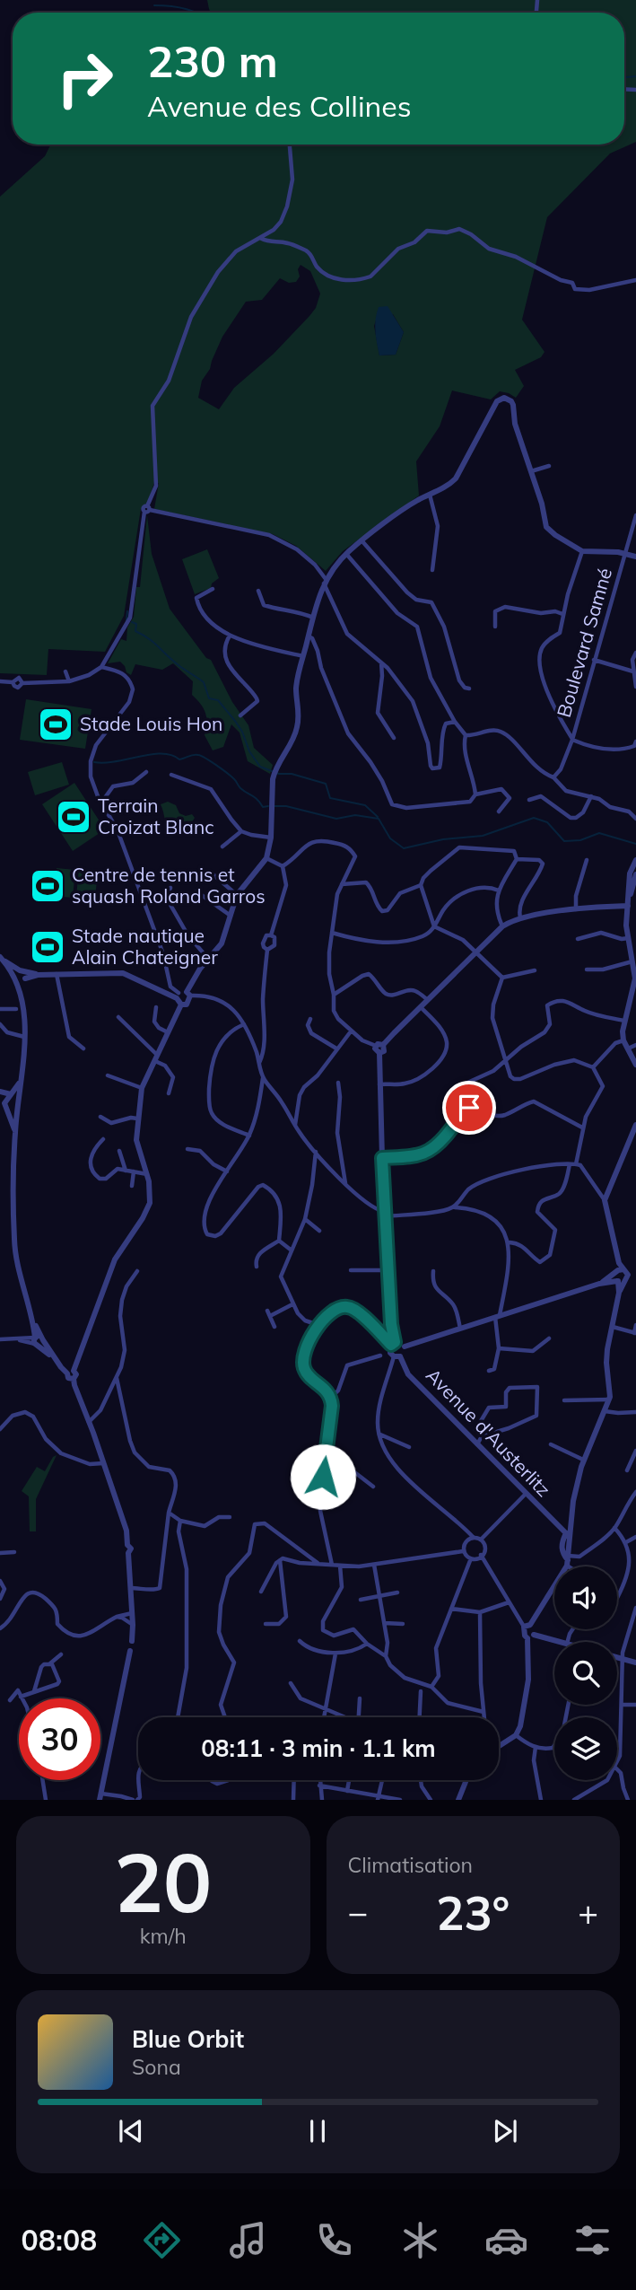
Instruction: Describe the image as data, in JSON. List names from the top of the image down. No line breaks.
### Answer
{"streets":{"street":["Boulevard Samné","Avenue d'Austerlitz"]},"places":{"sports":["Stade Louis Hon","Terrain Croizat Blanc","Centre de tennis et squash Roland Garros","Stade nautique Alain Chateigner"]},"page":{"turn":["230 m","Avenue des Collines"],"limit":"30","trip":"08:11 · 3 min · 1.1 km","tile":[["20","km/h"],"Climatisation"],"heat":["−","23°","+"],"song":["Blue Orbit","Sona"],"tabs":"08:08"}}
